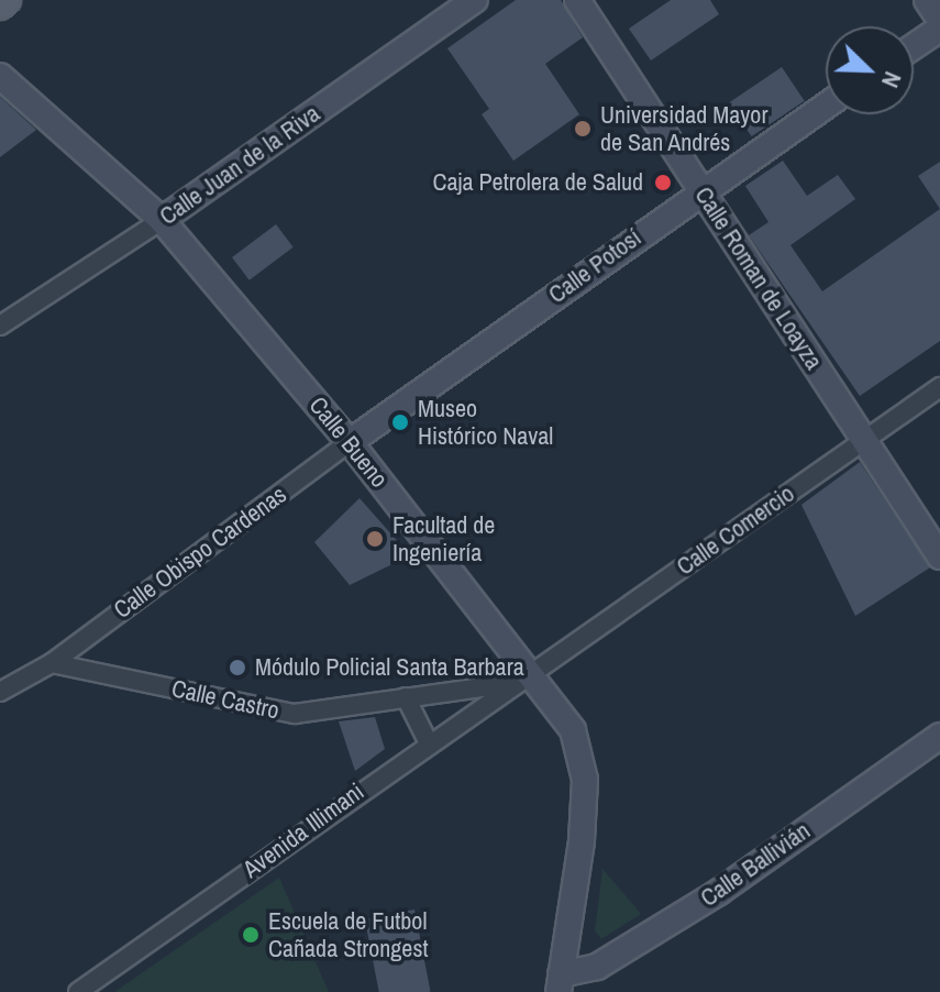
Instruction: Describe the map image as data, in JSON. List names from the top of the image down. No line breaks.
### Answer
{"streets":{"main road":["Calle Juan de la Riva","Calle Potosí","Calle Roman de Loayza","Calle Bueno","Calle Ballivián"],"street":["Calle Comercio","Calle Obispo Cardenas","Calle Castro","Avenida Illimani"]},"crossings":[["Calle Juan de la Riva","Calle Bueno"],["Calle Potosí","Calle Roman de Loayza"],["Calle Potosí","Calle Bueno"],["Calle Potosí","Calle Obispo Cardenas"],["Calle Roman de Loayza","Calle Comercio"],["Calle Bueno","Calle Comercio"],["Calle Bueno","Calle Obispo Cardenas"],["Calle Bueno","Calle Castro"],["Calle Bueno","Avenida Illimani"],["Calle Bueno","Calle Ballivián"],["Calle Comercio","Calle Castro"],["Calle Comercio","Avenida Illimani"],["Calle Obispo Cardenas","Calle Castro"],["Calle Castro","Avenida Illimani"]],"places":["Universidad Mayor de San Andrés","Caja Petrolera de Salud","Museo Histórico Naval","Facultad de Ingeniería","Módulo Policial Santa Barbara","Escuela de Futbol Cañada Strongest"],"north":"bottom right"}
